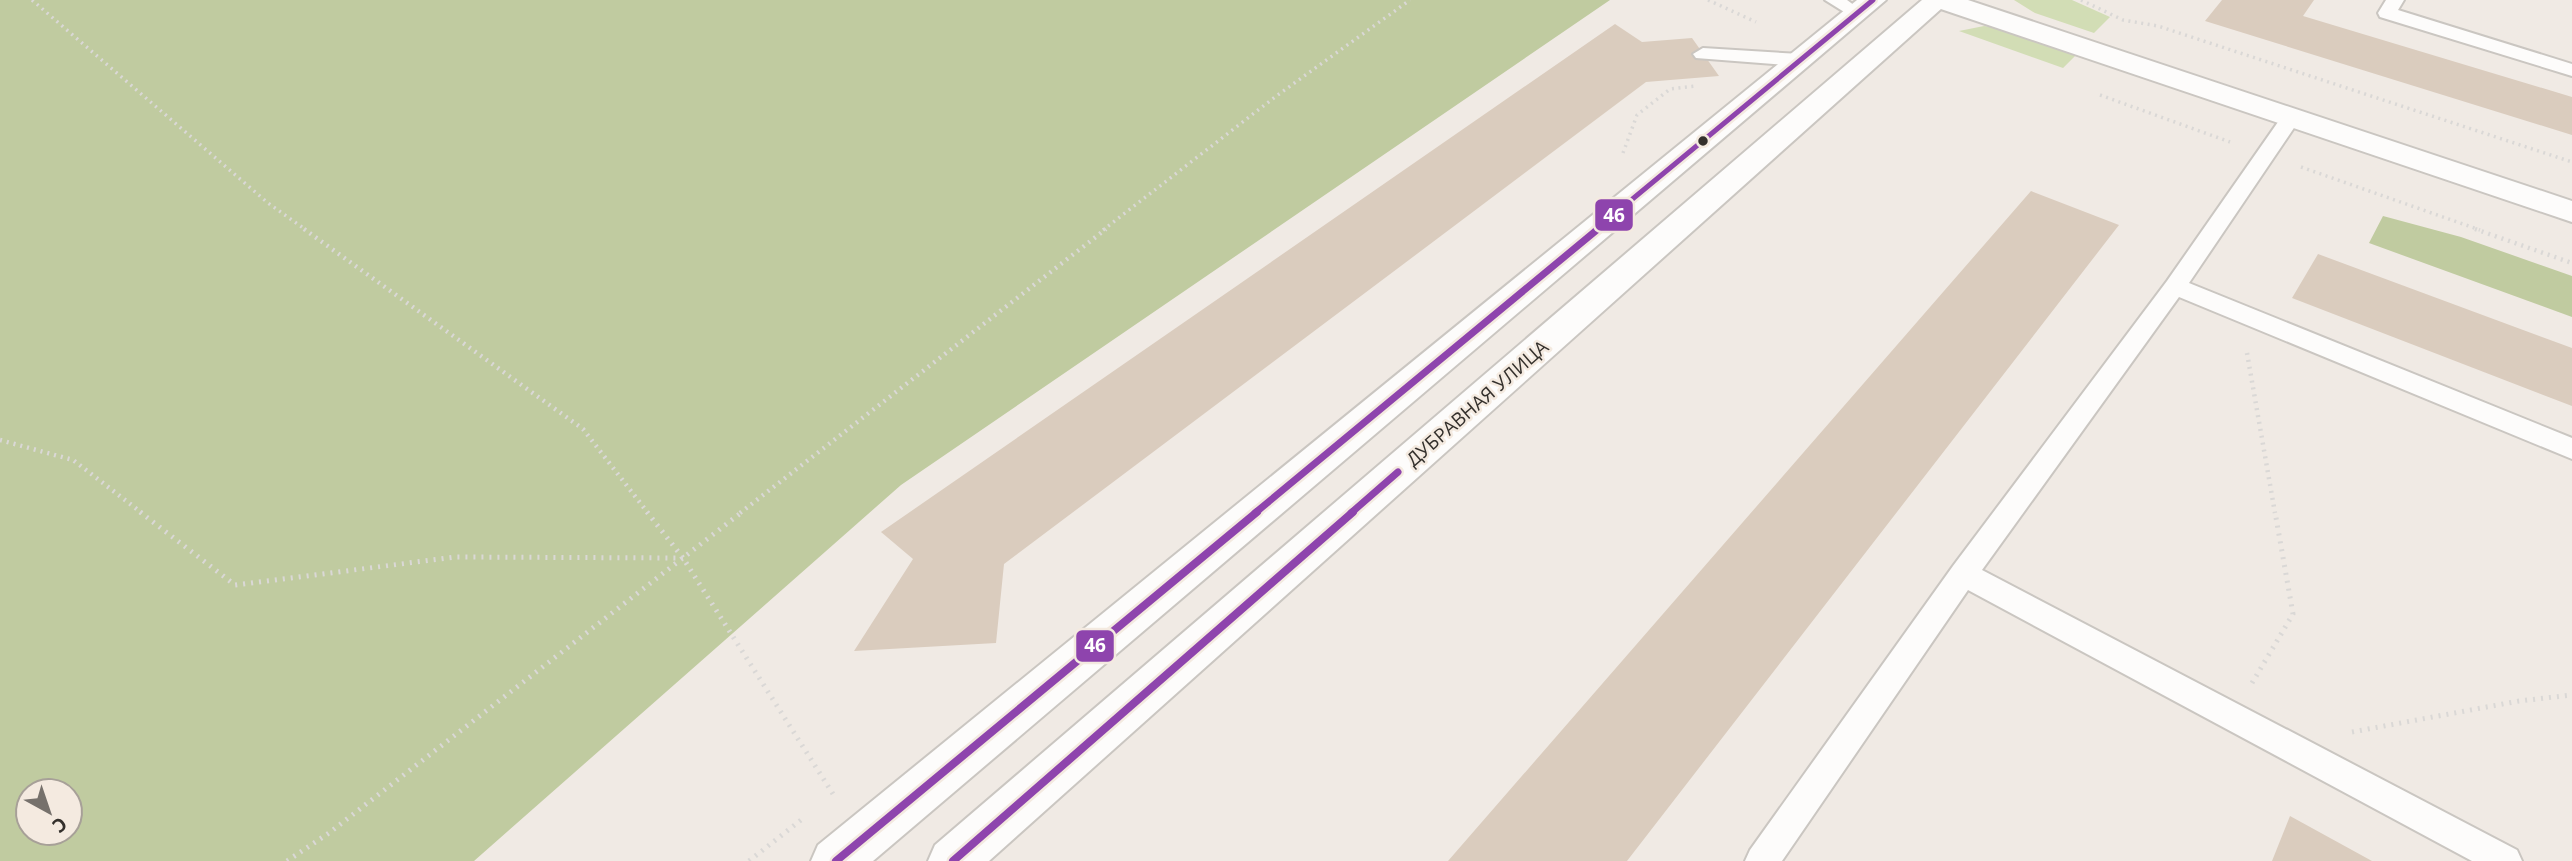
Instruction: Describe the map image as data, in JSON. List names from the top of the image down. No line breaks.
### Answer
{"streets":{"street":["ДУБРАВНАЯ УЛИЦА"]},"lines":["transit line 46"],"north":"bottom right"}
